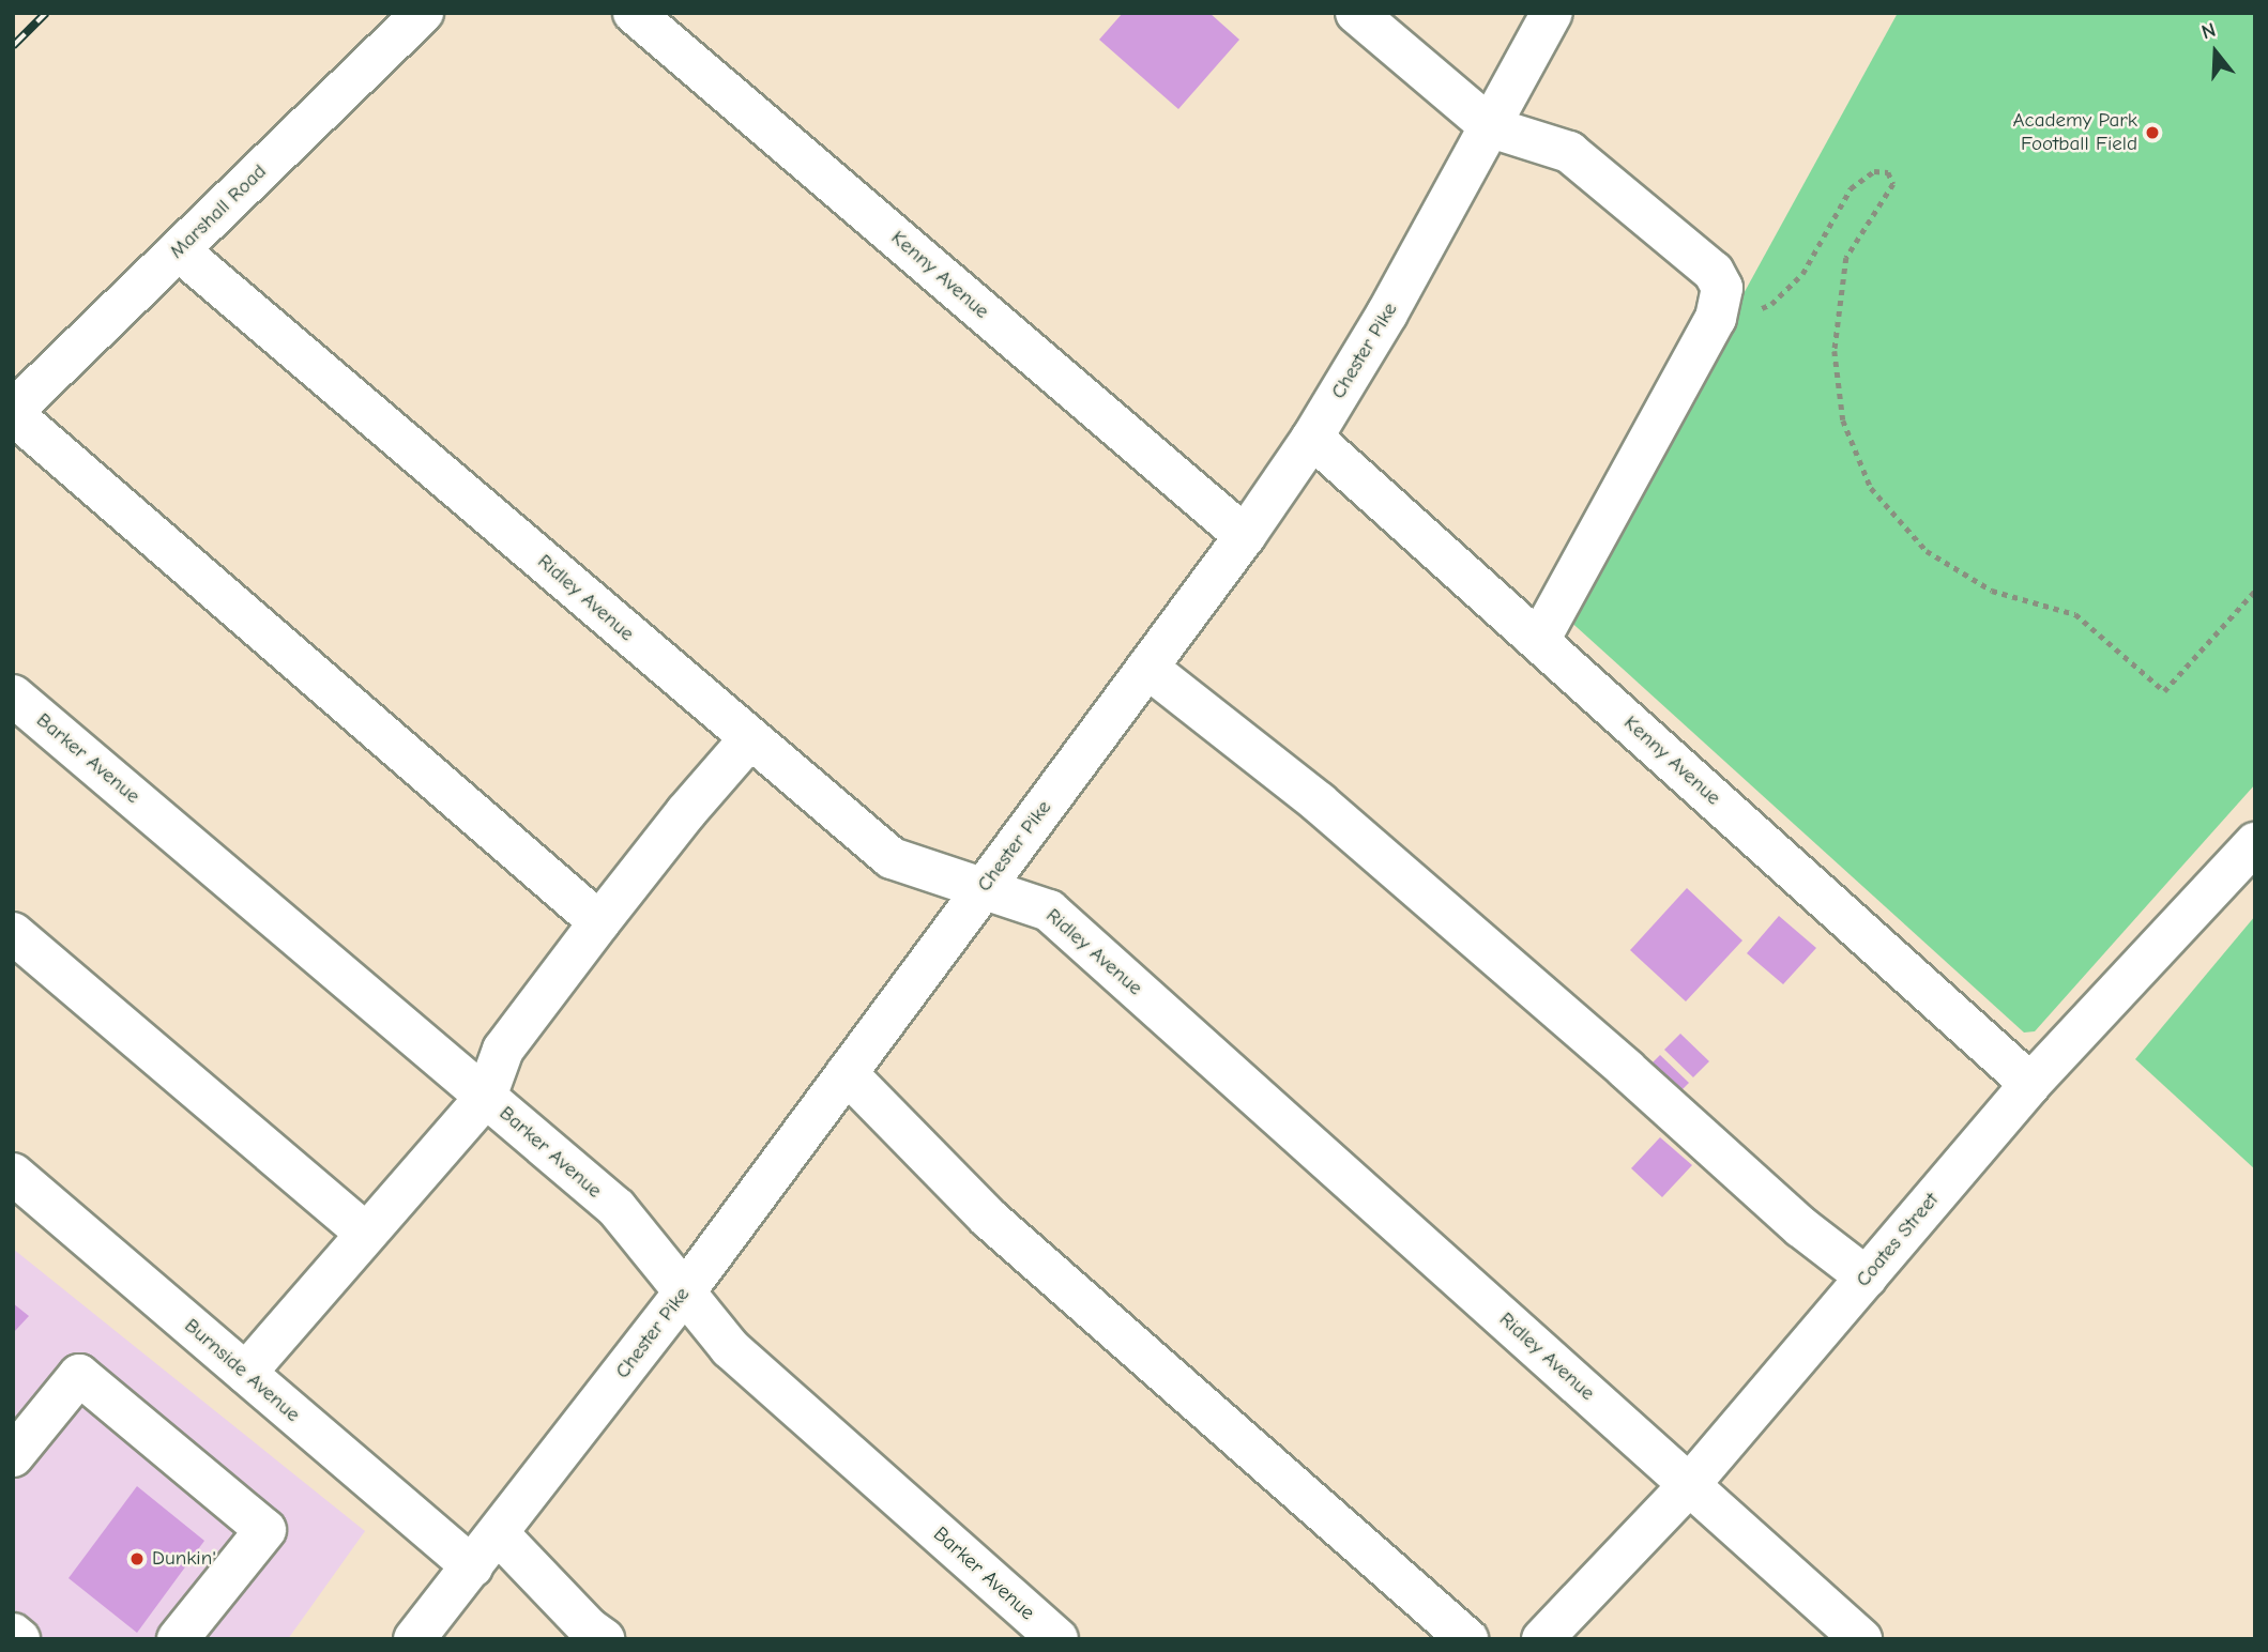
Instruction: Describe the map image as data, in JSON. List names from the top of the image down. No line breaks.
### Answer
{"streets":{"street":["Marshall Road","Kenny Avenue","Chester Pike","Ridley Avenue","Barker Avenue","Coates Street","Burnside Avenue"]},"crossings":[["Marshall Road","Ridley Avenue"],["Kenny Avenue","Chester Pike"],["Kenny Avenue","Coates Street"],["Chester Pike","Ridley Avenue"],["Chester Pike","Barker Avenue"],["Chester Pike","Burnside Avenue"],["Ridley Avenue","Coates Street"]],"places":["Academy Park Football Field","Dunkin'"],"north":"top"}
